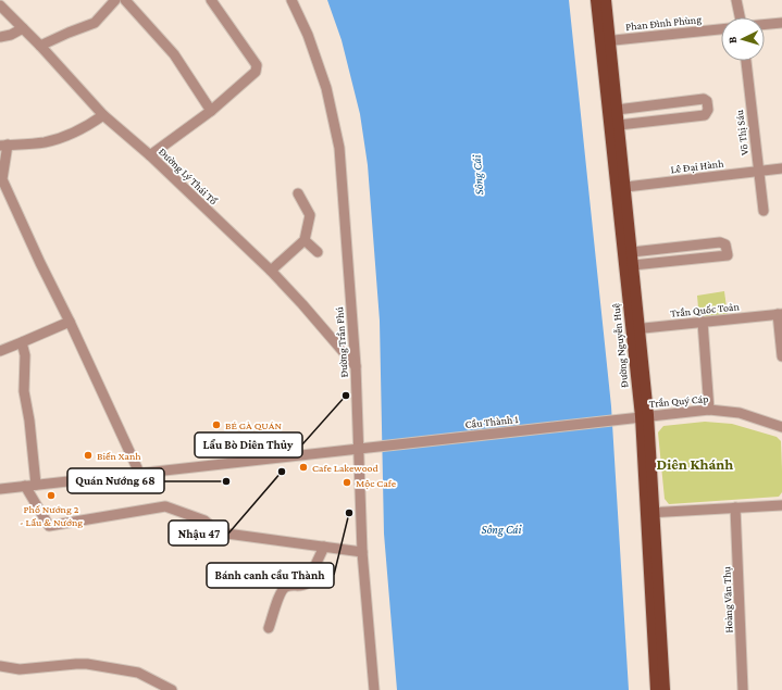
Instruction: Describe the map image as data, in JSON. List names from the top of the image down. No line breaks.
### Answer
{"streets":{"main road":["Đường Nguyễn Huệ"],"street":["Phan Đình Phùng","Võ Thị Sáu","Lê Đại Hành","Đường Lý Thái Tổ","Trần Quốc Toản","Đường Trần Phú","Trần Quý Cáp","Cầu Thành 1","Hoàng Văn Thụ"]},"crossings":[["Phan Đình Phùng","Đường Nguyễn Huệ"],["Võ Thị Sáu","Lê Đại Hành"],["Lê Đại Hành","Đường Nguyễn Huệ"],["Đường Lý Thái Tổ","Đường Trần Phú"],["Trần Quốc Toản","Đường Nguyễn Huệ"],["Đường Trần Phú","Cầu Thành 1"],["Đường Nguyễn Huệ","Trần Quý Cáp"],["Trần Quý Cáp","Cầu Thành 1"]],"districts":["Diên Khánh"],"water":["Sông Cái"],"places":["Lẩu Bò Diên Thủy","BÉ GÀ QUÁN","Biển Xanh","Cafe Lakewood","Nhậu 47","Quán Nướng 68","Mộc Cafe","Phố Nướng 2 - Lẩu & Nướng","Bánh canh cầu Thành"],"north":"left"}
